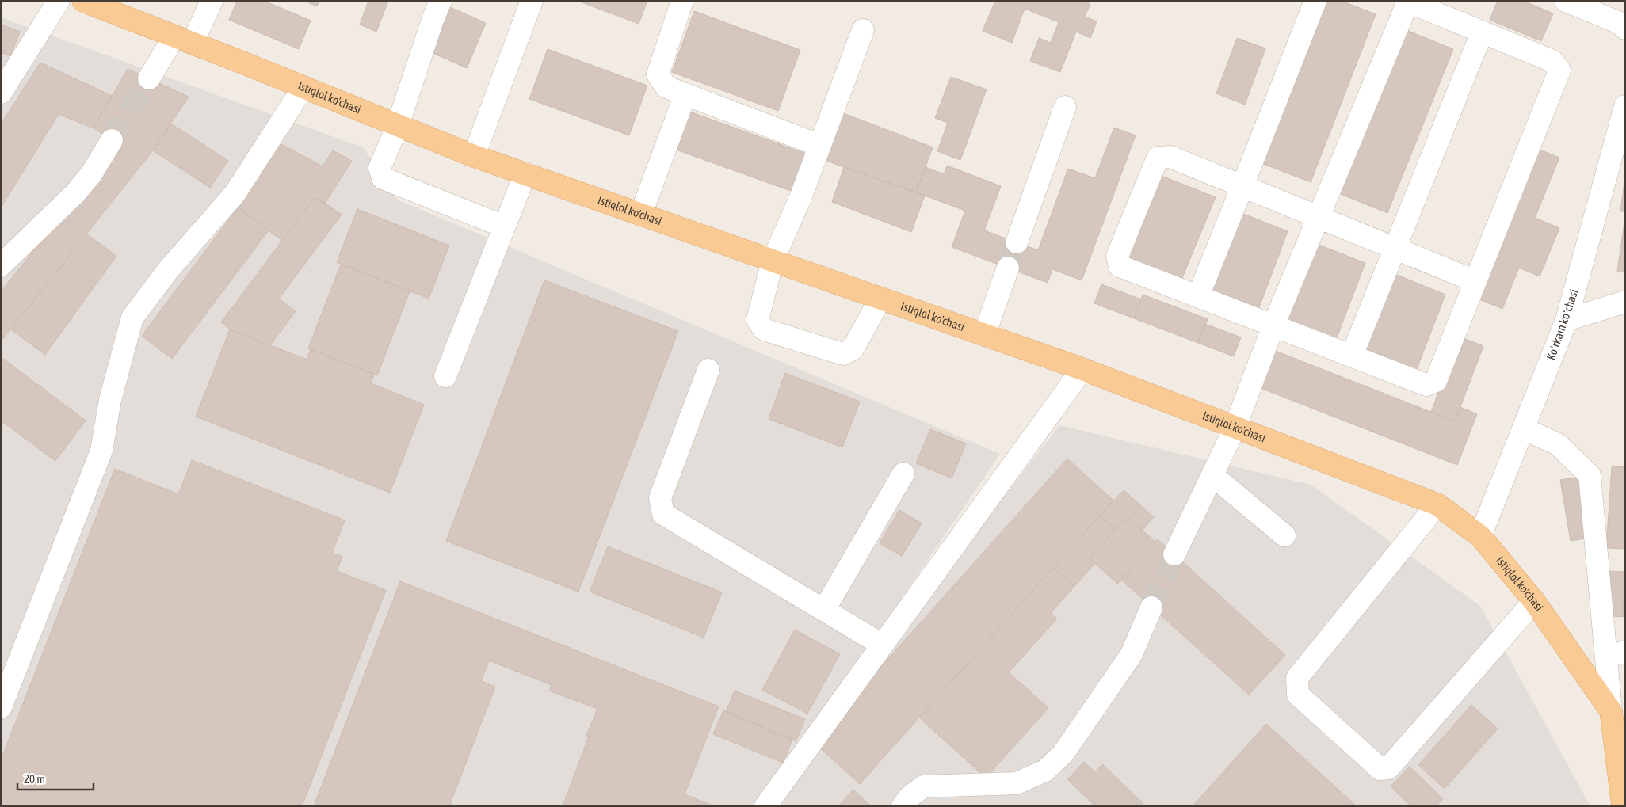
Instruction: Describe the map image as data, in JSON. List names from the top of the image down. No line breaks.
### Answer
{"streets":{"main road":["Istiqlol ko'chasi"],"street":["Koʻrkam koʻchasi"]},"crossings":[["Istiqlol ko'chasi","Koʻrkam koʻchasi"]],"scale_bar":"20 m"}
